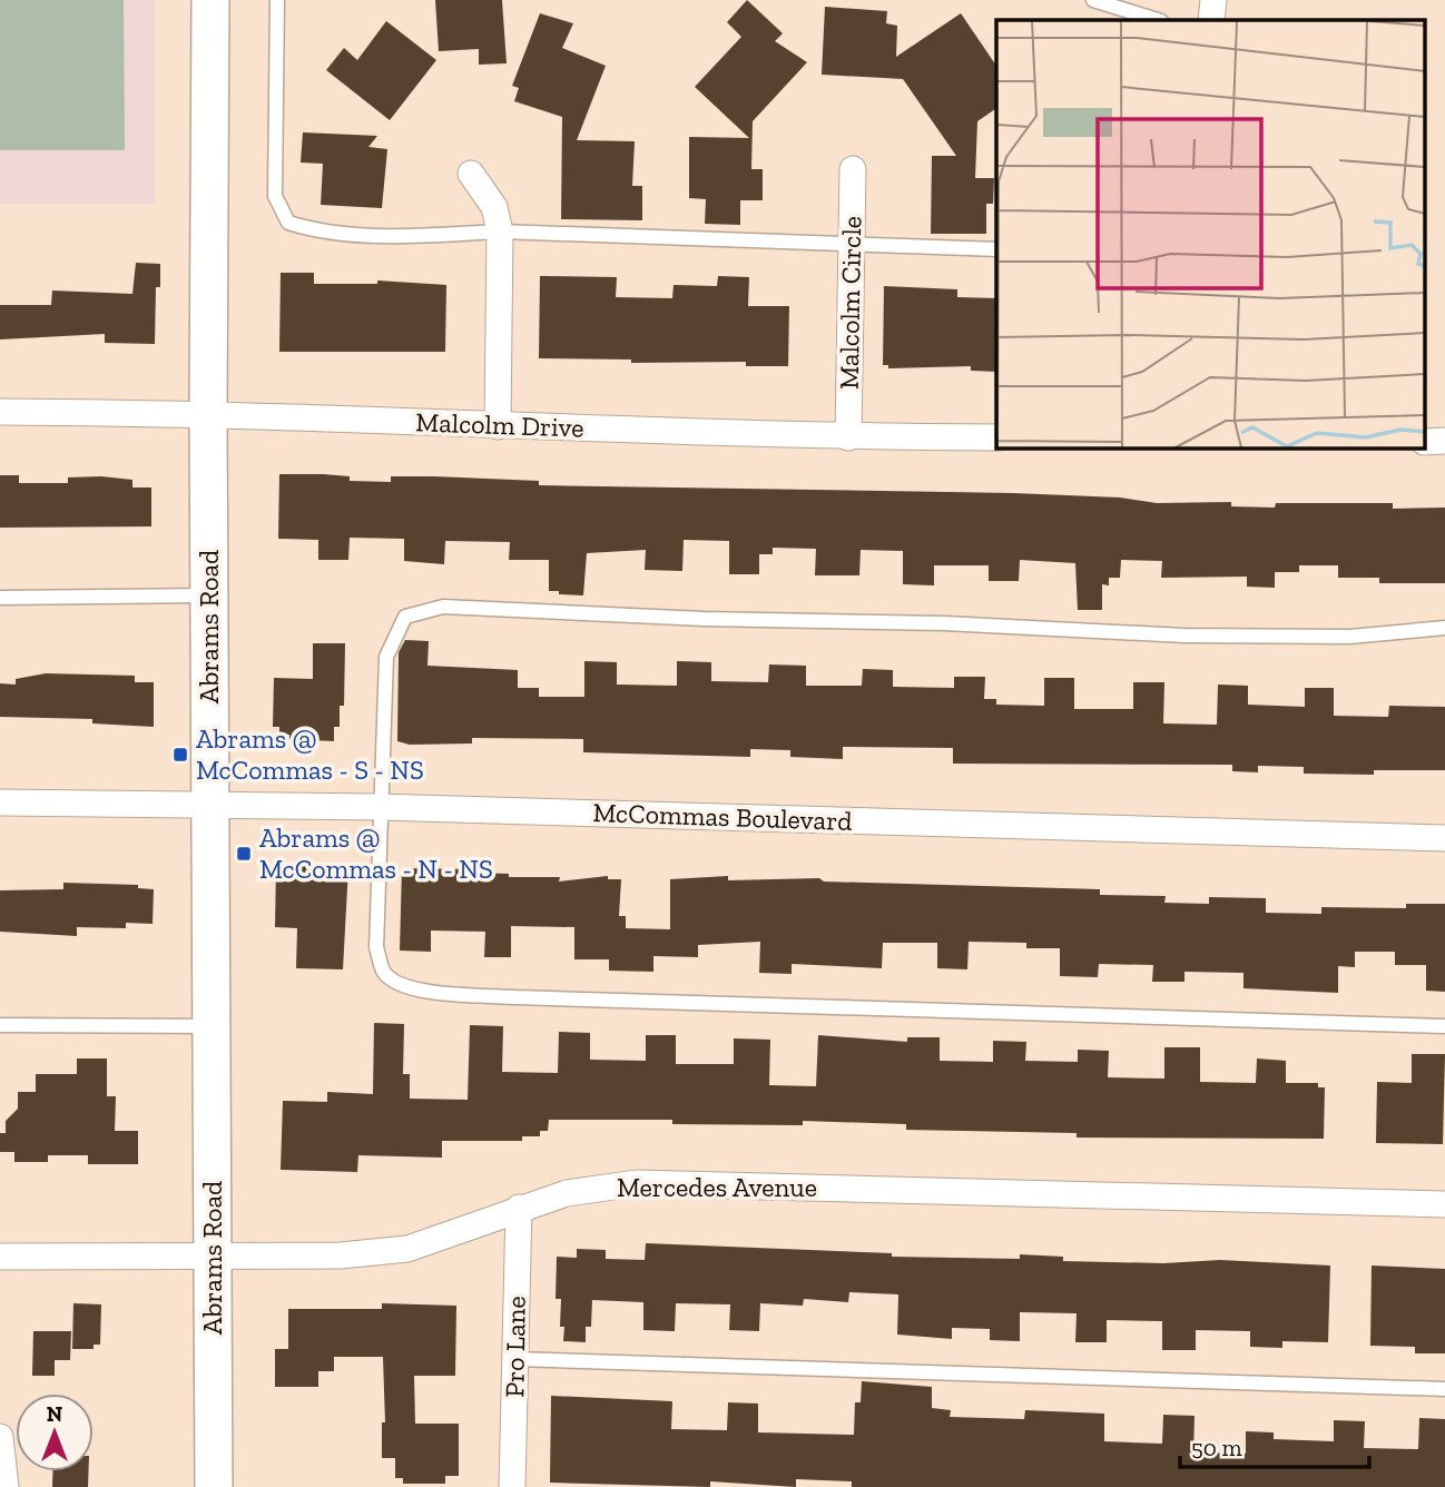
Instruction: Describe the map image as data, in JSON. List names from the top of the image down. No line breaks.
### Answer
{"streets":{"main road":["Abrams Road"],"street":["Malcolm Circle","Malcolm Drive","McCommas Boulevard","Mercedes Avenue","Pro Lane"]},"crossings":[["Malcolm Circle","Malcolm Drive"],["Malcolm Drive","Abrams Road"],["Abrams Road","McCommas Boulevard"],["Abrams Road","Mercedes Avenue"],["Mercedes Avenue","Pro Lane"]],"places":{"transit":["Abrams @ McCommas - S - NS","Abrams @ McCommas - N - NS"]},"scale_bar":"50 m","north":"top"}
